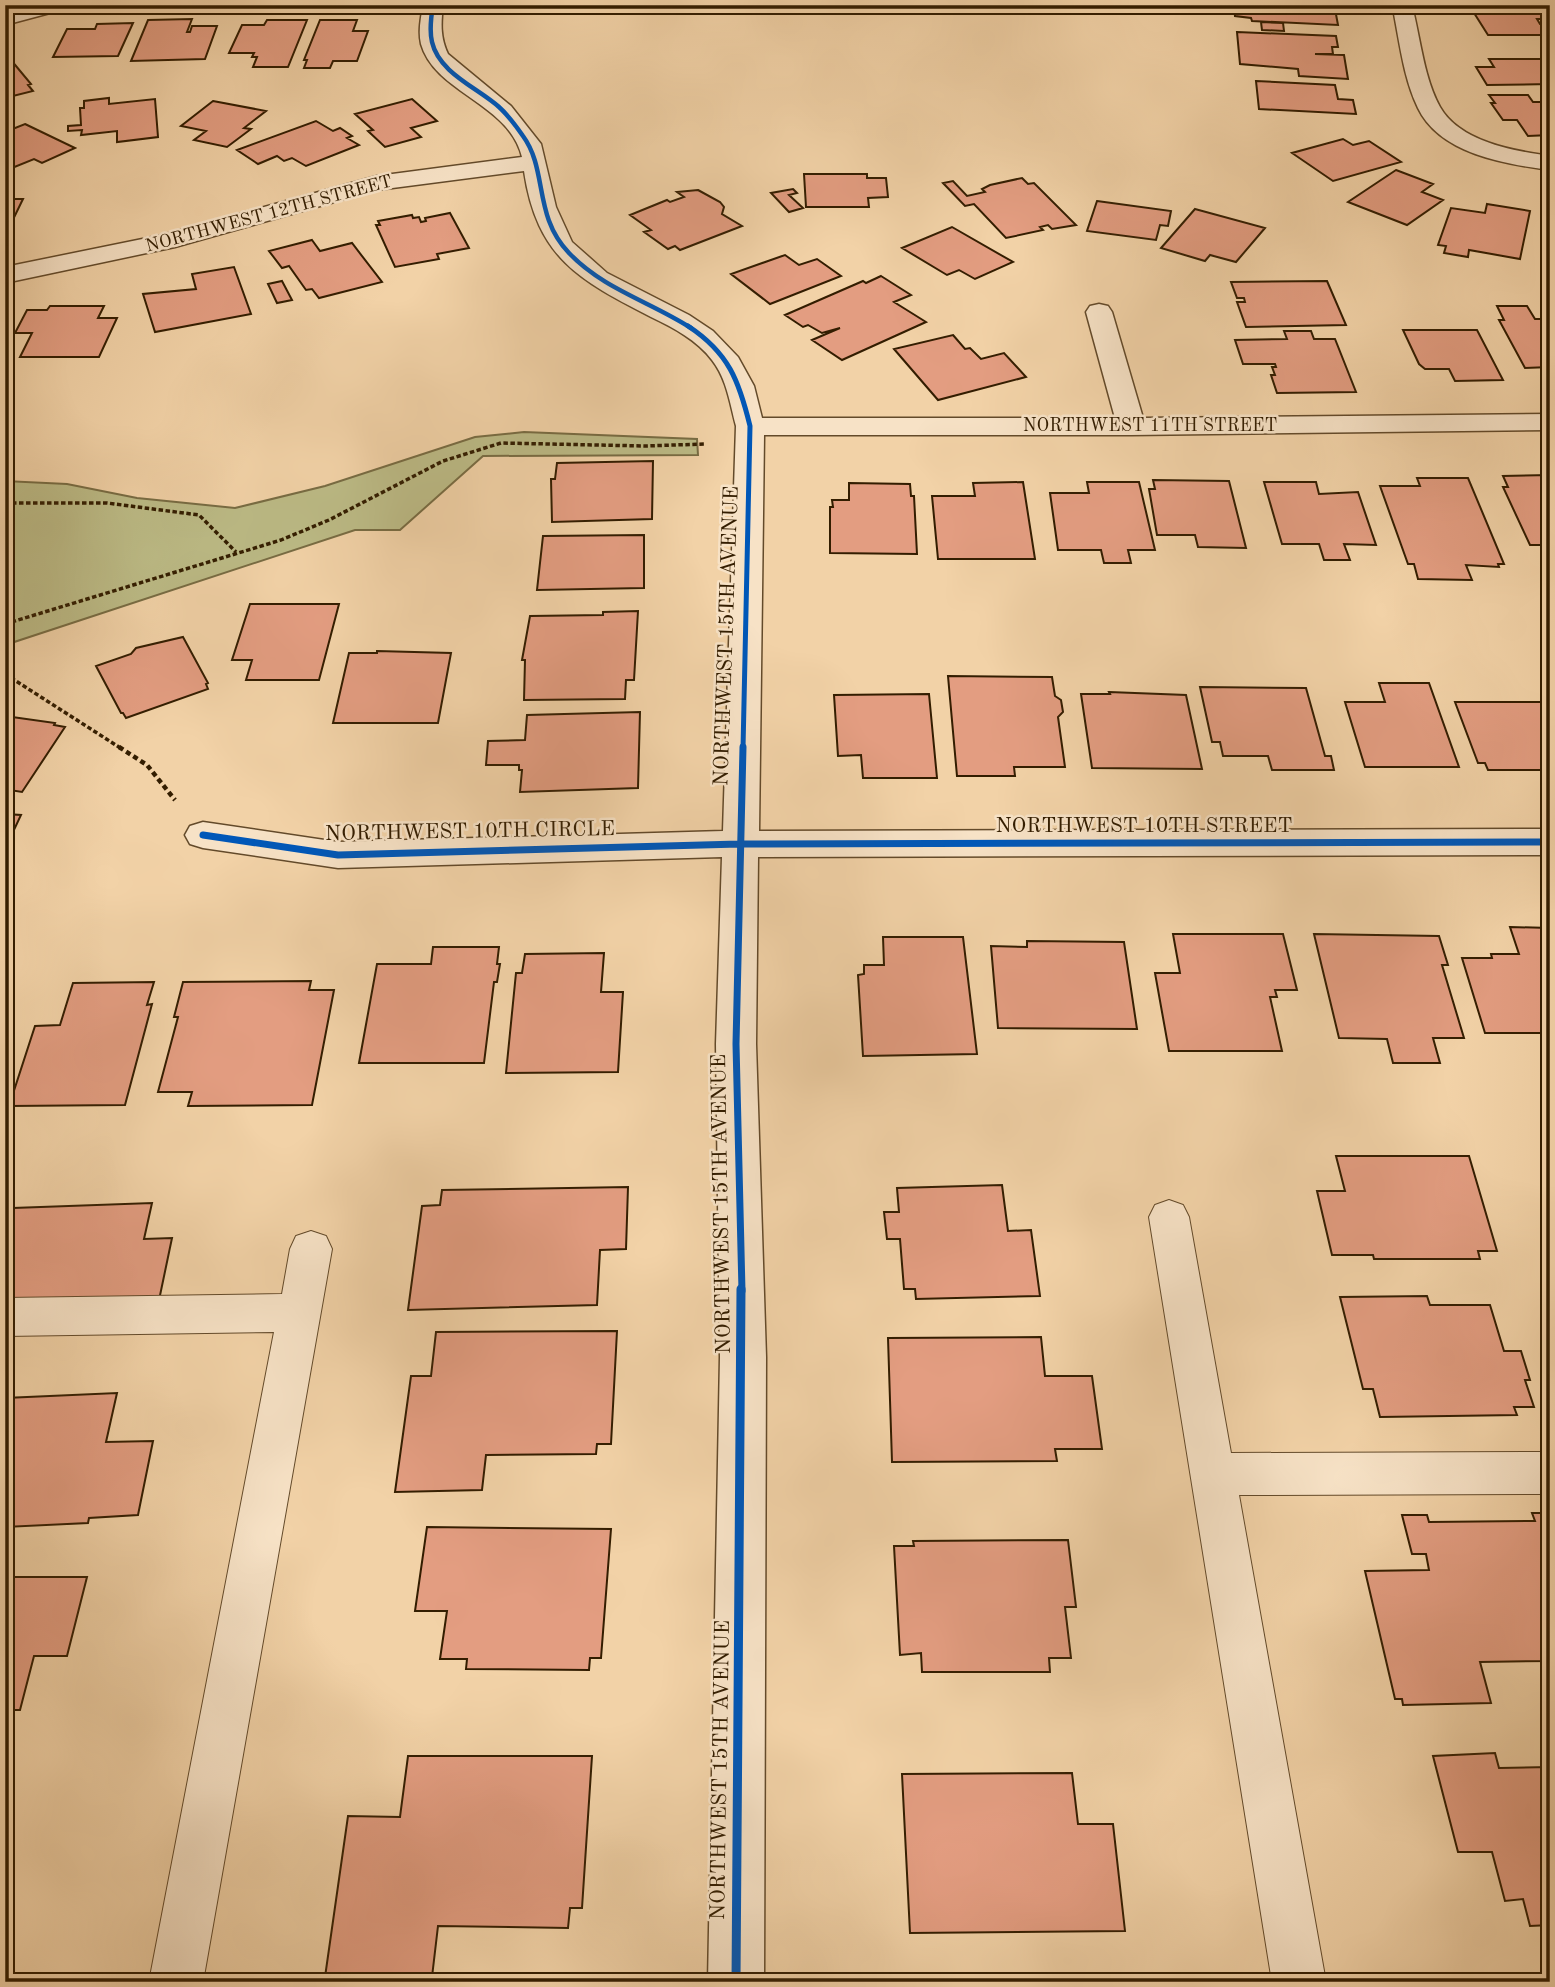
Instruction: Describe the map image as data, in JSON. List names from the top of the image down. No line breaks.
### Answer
{"streets":{"street":["NORTHWEST 12TH STREET","NORTHWEST 11TH STREET","NORTHWEST 15TH AVENUE","NORTHWEST 10TH STREET","NORTHWEST 10TH CIRCLE"]},"crossings":[["NORTHWEST 12TH STREET","NORTHWEST 15TH AVENUE"],["NORTHWEST 11TH STREET","NORTHWEST 15TH AVENUE"],["NORTHWEST 15TH AVENUE","NORTHWEST 10TH STREET"],["NORTHWEST 15TH AVENUE","NORTHWEST 10TH CIRCLE"],["NORTHWEST 10TH STREET","NORTHWEST 10TH CIRCLE"]]}
